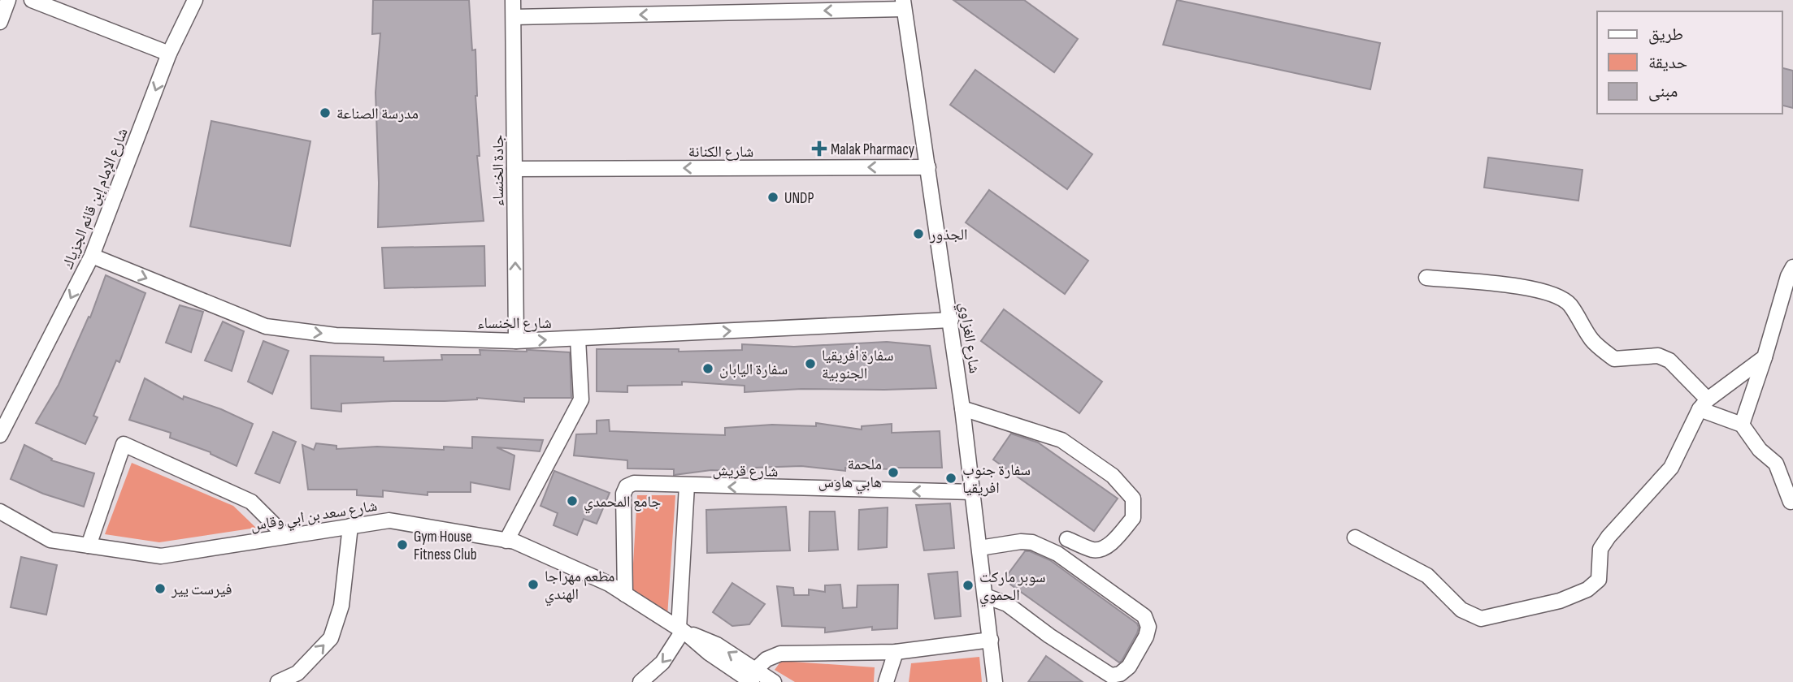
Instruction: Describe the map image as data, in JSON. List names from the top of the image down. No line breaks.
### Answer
{"streets":{"street":["شارع الكنانة","جادة الخنساء","شارع الإمام إبن قائم الجزياك","شارع الخنساء","شارع الغزاوي","شارع قريش","شارع سعد بن ابي وقاس"]},"crossings":[["شارع الكنانة","جادة الخنساء"],["شارع الكنانة","شارع الغزاوي"],["جادة الخنساء","شارع الخنساء"],["شارع الإمام إبن قائم الجزياك","شارع الخنساء"],["شارع الخنساء","شارع الغزاوي"],["شارع الغزاوي","شارع قريش"],["شارع قريش","شارع سعد بن ابي وقاس"]],"one_way":["شارع الكنانة","جادة الخنساء","شارع الإمام إبن قائم الجزياك","شارع الخنساء","شارع قريش"],"places":{"other":["مدرسة الصناعة","UNDP","الجذور","سفارة أفريقيا الجنوبية","سفارة اليابان","ملحمة هابي هاوس","سفارة جنوب افريقيا","جامع المحمدي","Gym House Fitness Club","مطعم مهراجا الهندي","سوبر ماركت الحموي","فيرست يير"],"health":["Malak Pharmacy"]},"legend":["طريق","حديقة","مبنى"]}
